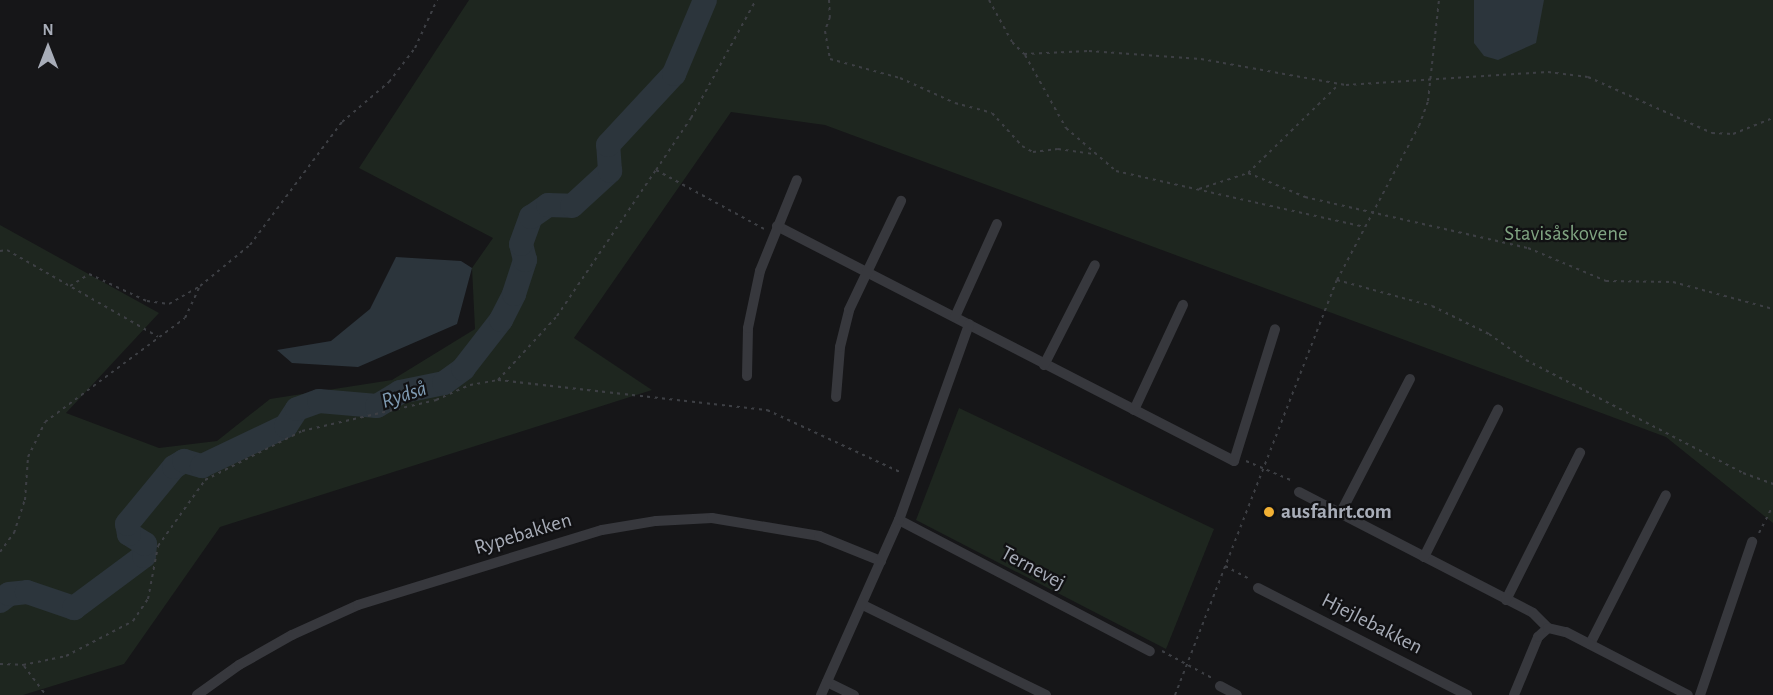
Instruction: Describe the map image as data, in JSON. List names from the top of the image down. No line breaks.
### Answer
{"streets":{"street":["Rypebakken","Ternevej","Hjejlebakken"]},"water":["Rydså"],"parks":["Stavisåskovene"],"places":["ausfahrt.com"],"north":"top"}
